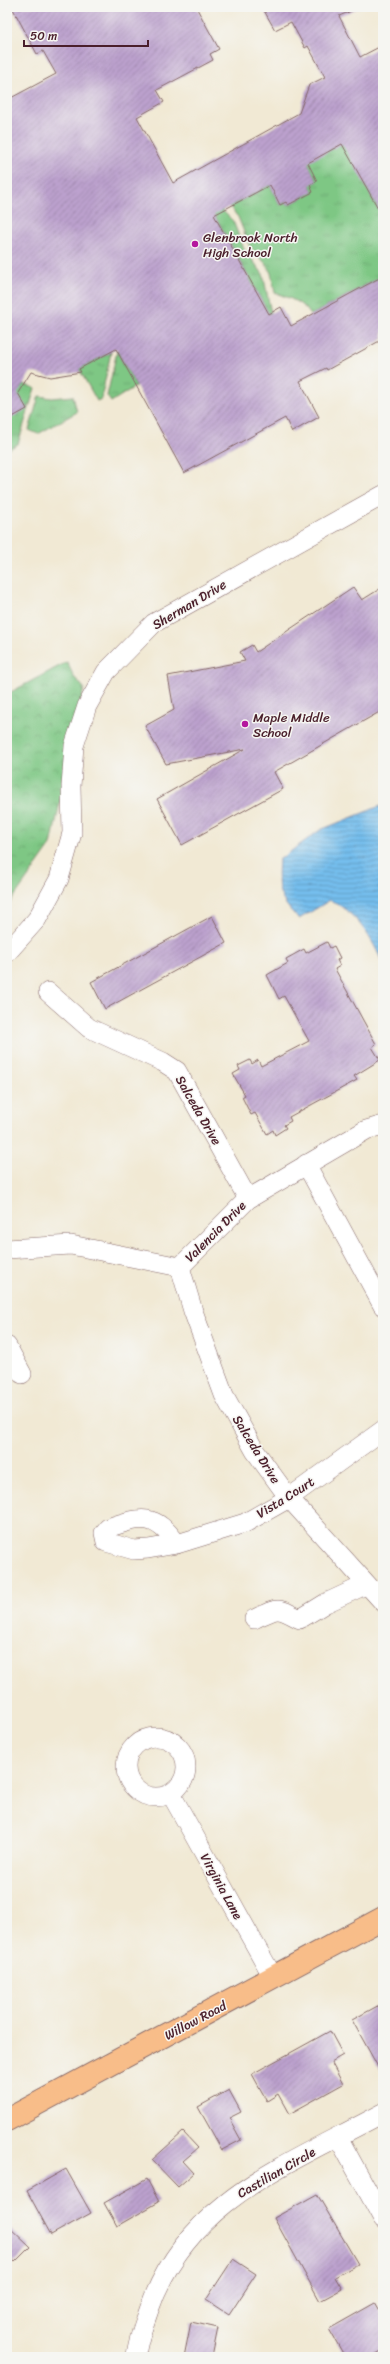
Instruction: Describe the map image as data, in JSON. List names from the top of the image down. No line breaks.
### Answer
{"streets":{"main road":["Willow Road"],"street":["Sherman Drive","Salceda Drive","Valencia Drive","Vista Court","Virginia Lane","Castilian Circle"]},"crossings":[["Salceda Drive","Valencia Drive"],["Salceda Drive","Vista Court"],["Virginia Lane","Willow Road"]],"places":["Glenbrook North High School","Maple Middle School"],"scale_bar":"50 m"}
